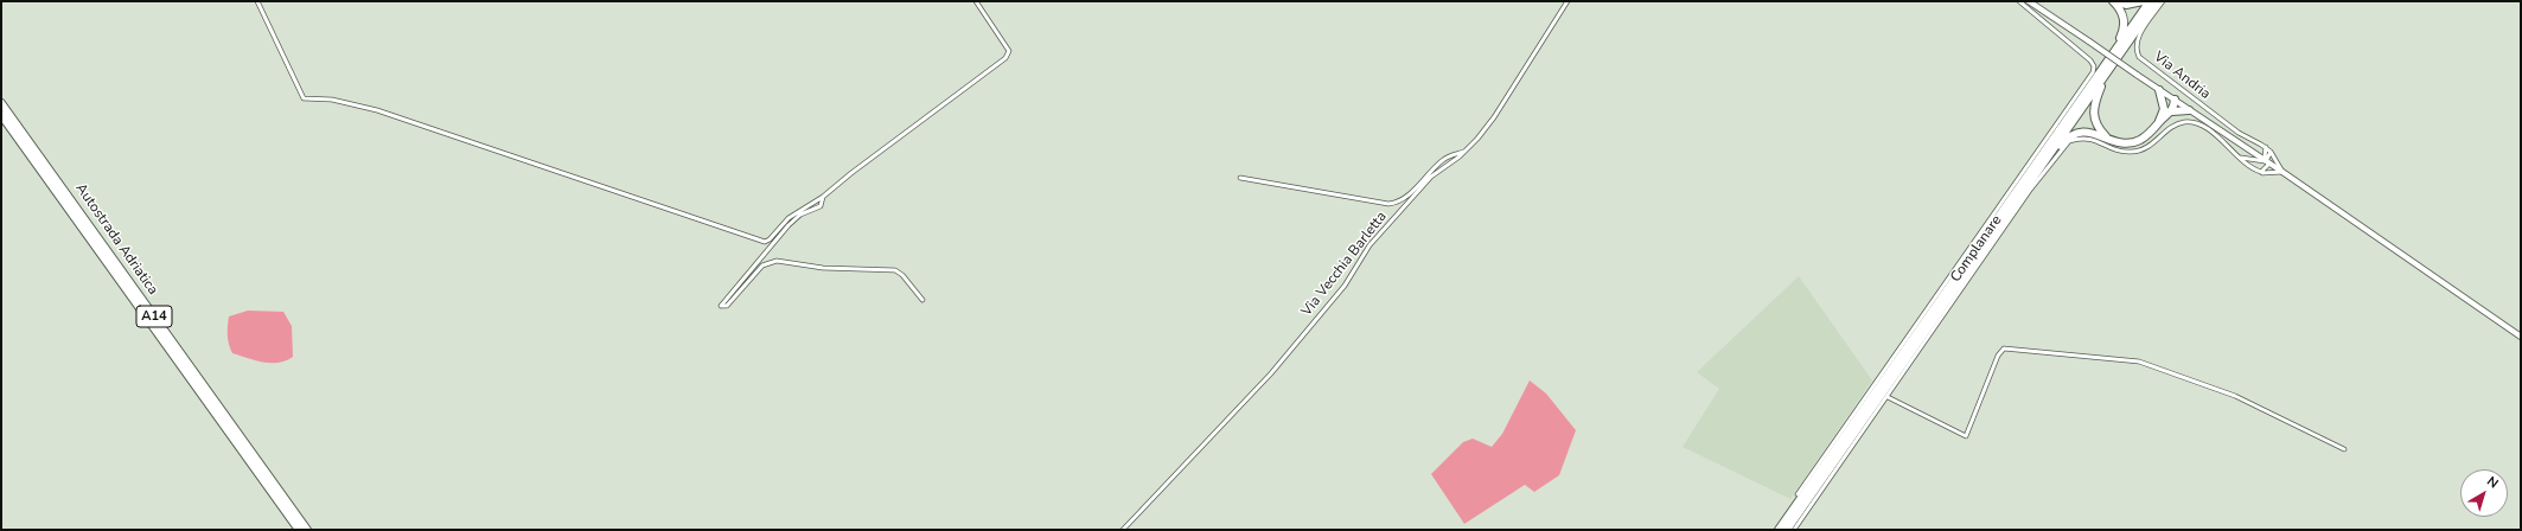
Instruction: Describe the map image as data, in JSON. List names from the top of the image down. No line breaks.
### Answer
{"streets":{"highway":["Autostrada Adriatica","A14"],"street":["Via Andria","Complanare","Via Vecchia Barletta"]},"north":"top right"}
